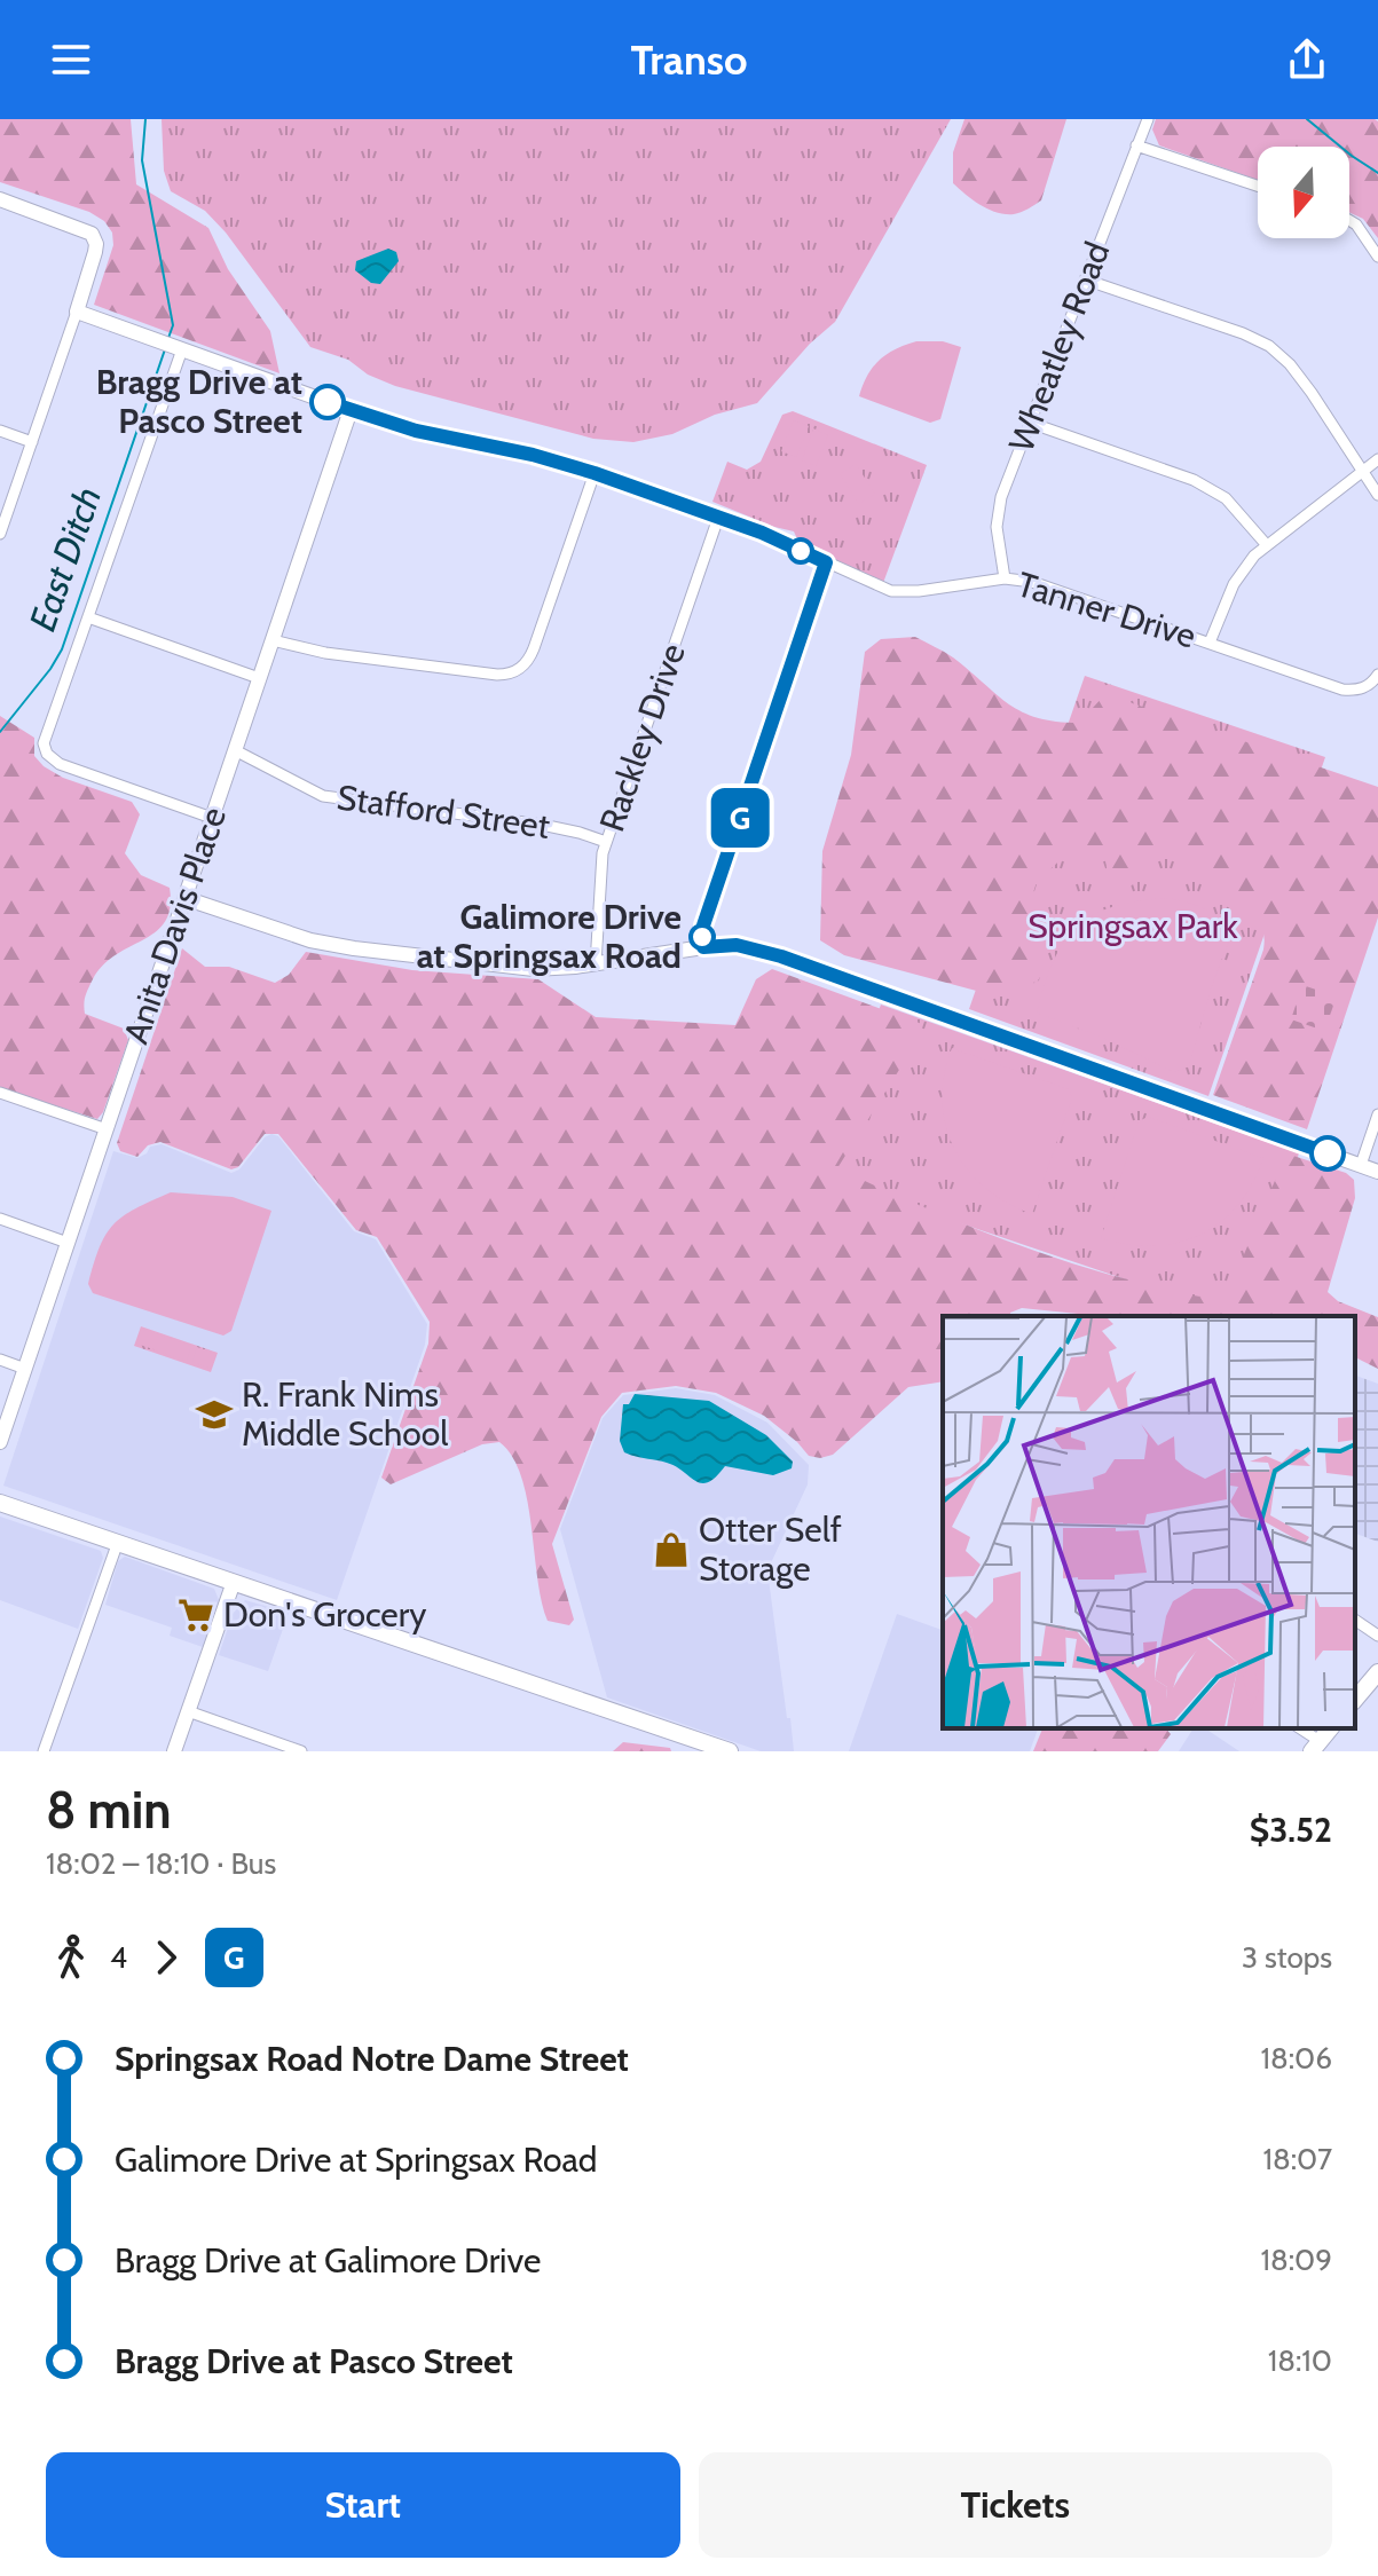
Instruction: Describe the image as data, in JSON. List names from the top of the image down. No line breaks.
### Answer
{"streets":{"street":["Wheatley Road","Tanner Drive","Rackley Drive","Stafford Street","Anita Davis Place"]},"crossings":[["Wheatley Road","Tanner Drive"],["Tanner Drive","Rackley Drive"],["Tanner Drive","Anita Davis Place"],["Rackley Drive","Stafford Street"],["Stafford Street","Anita Davis Place"]],"water":["East Ditch"],"parks":["Springsax Park"],"places":{"other":["Bragg Drive at Pasco Street","Galimore Drive at Springsax Road"],"school or university":["R. Frank Nims Middle School"],"shop":["Otter Self Storage"],"supermarket":["Don's Grocery"]},"lines":["bus line G"],"north":"bottom","page":{"header":"Transo","on_map":"G","heading":["8 min","18:02 – 18:10 · Bus","$3.52"],"legs":["4","G","3 stops"],"list":[{"name":"Springsax Road Notre Dame Street","value":"18:06"},{"name":"Galimore Drive at Springsax Road","value":"18:07"},{"name":"Bragg Drive at Galimore Drive","value":"18:09"},{"name":"Bragg Drive at Pasco Street","value":"18:10"}],"buttons":["Start","Tickets"]}}
